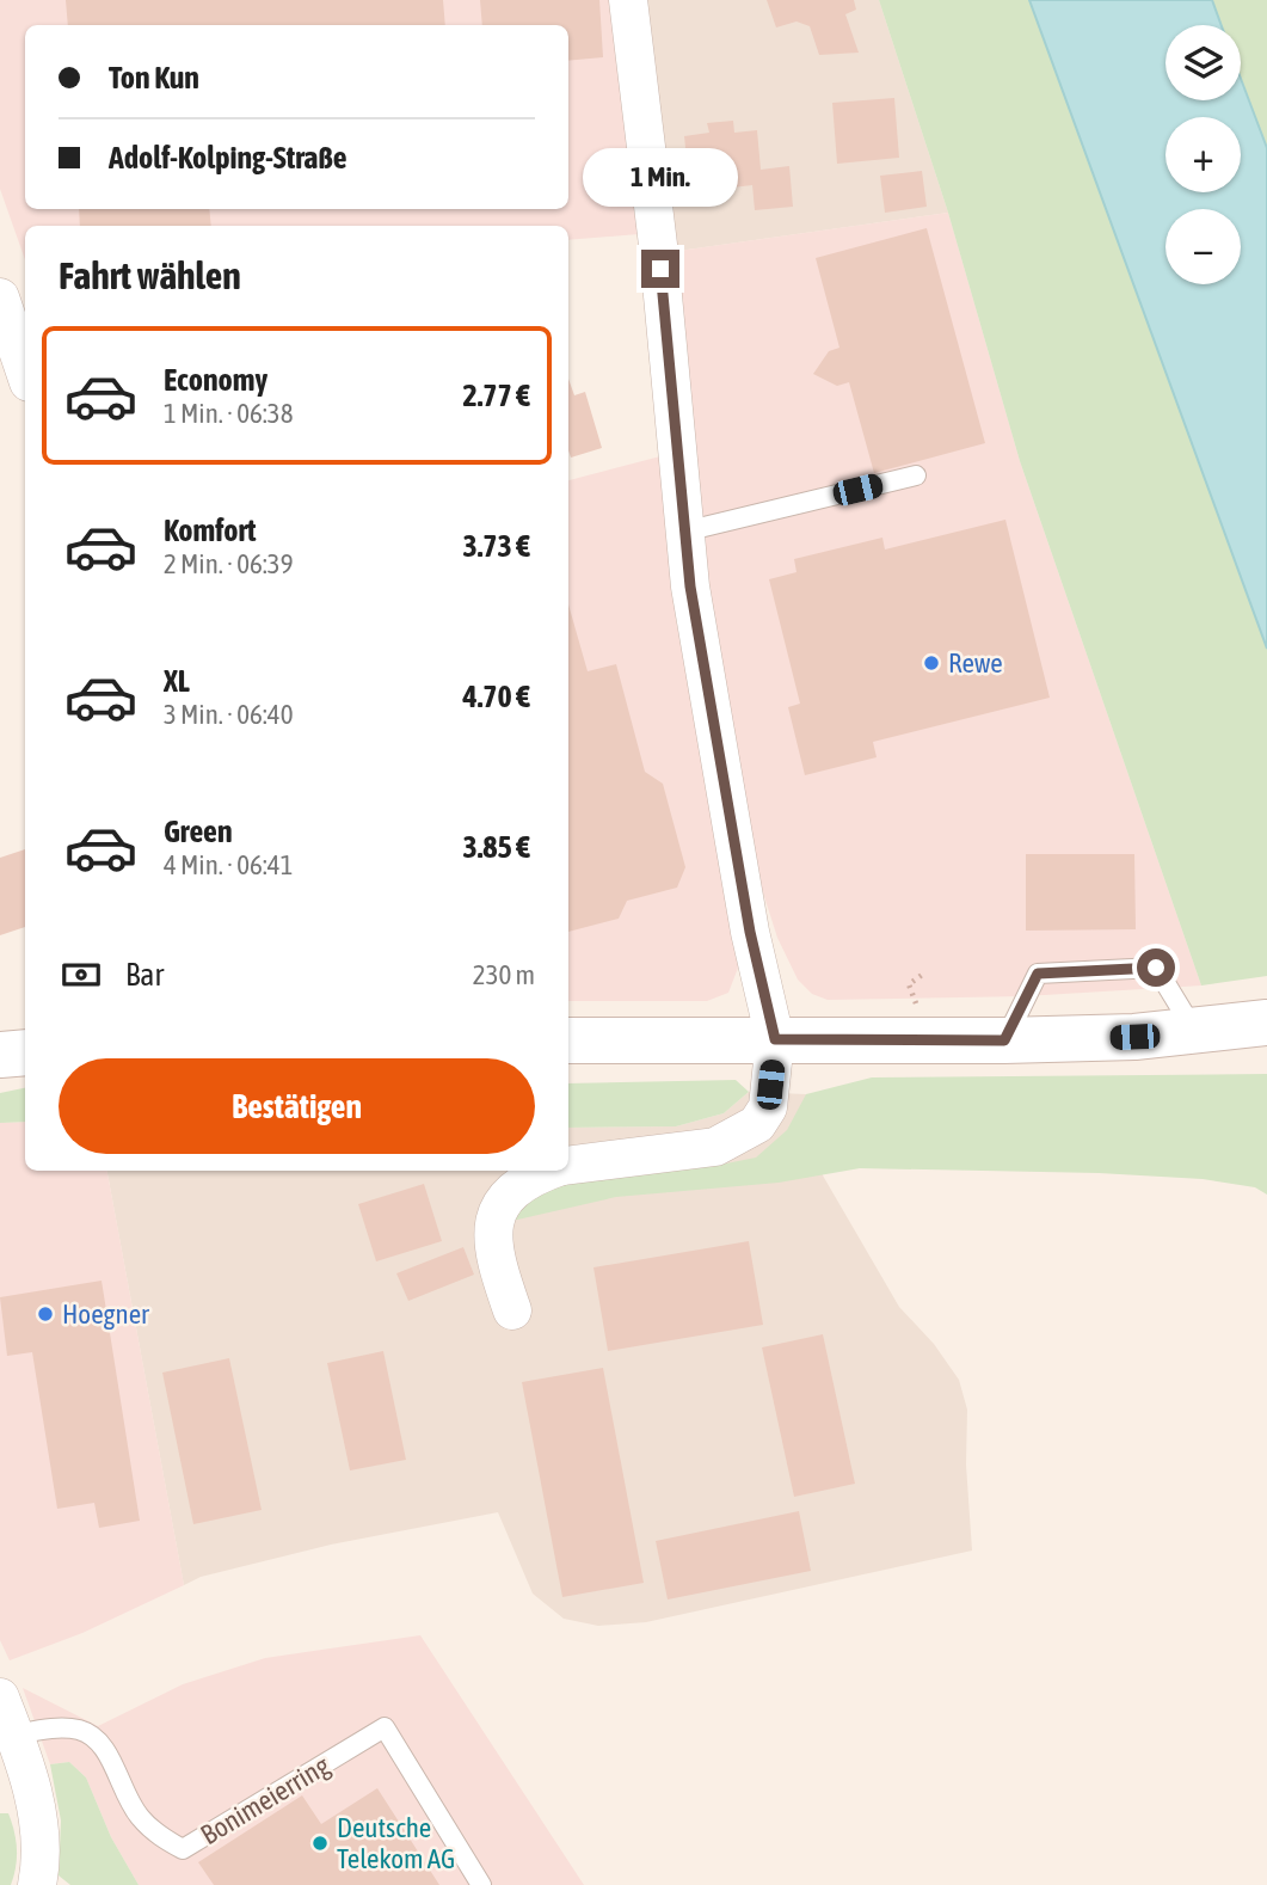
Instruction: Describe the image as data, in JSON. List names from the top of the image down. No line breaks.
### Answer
{"streets":{"lane":["Bonimeierring"]},"places":["Rewe","Hoegner","Deutsche Telekom AG"],"page":{"map_buttons":["+","−"],"banner":["Ton Kun","Adolf-Kolping-Straße"],"bubble":"1 Min.","heading":"Fahrt wählen","list":[{"name":"Economy","note":"1 Min. · 06:38","value":"2.77 €"},{"name":"Komfort","note":"2 Min. · 06:39","value":"3.73 €"},{"name":"XL","note":"3 Min. · 06:40","value":"4.70 €"},{"name":"Green","note":"4 Min. · 06:41","value":"3.85 €"}],"pay":["Bar","230 m"],"buttons":"Bestätigen"}}
